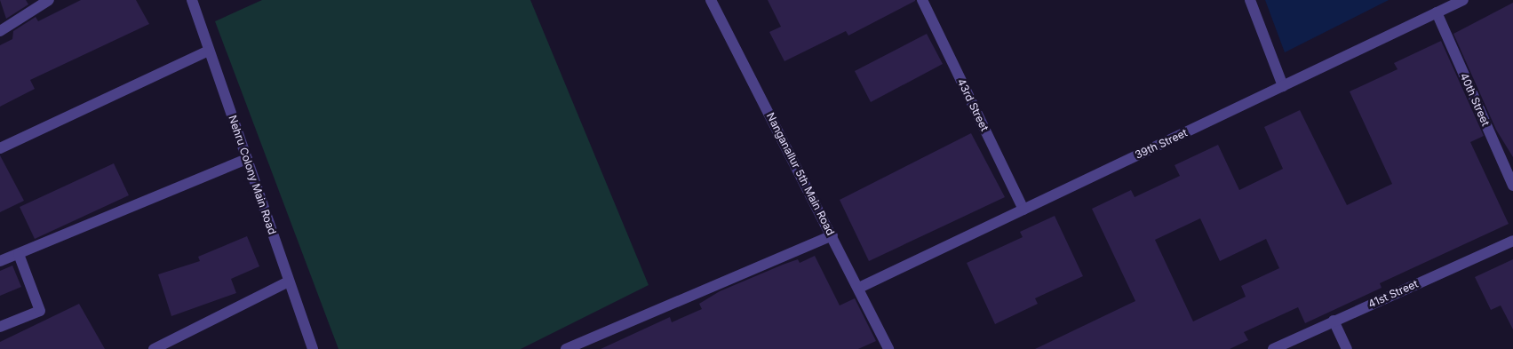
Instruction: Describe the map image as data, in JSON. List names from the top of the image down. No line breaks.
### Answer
{"streets":{"street":["40th Street","43rd Street","39th Street","Nanganallur 5th Main Road","Nehru Colony Main Road","41st Street"]},"crossings":[["40th Street","39th Street"],["43rd Street","39th Street"],["39th Street","Nanganallur 5th Main Road"]]}
